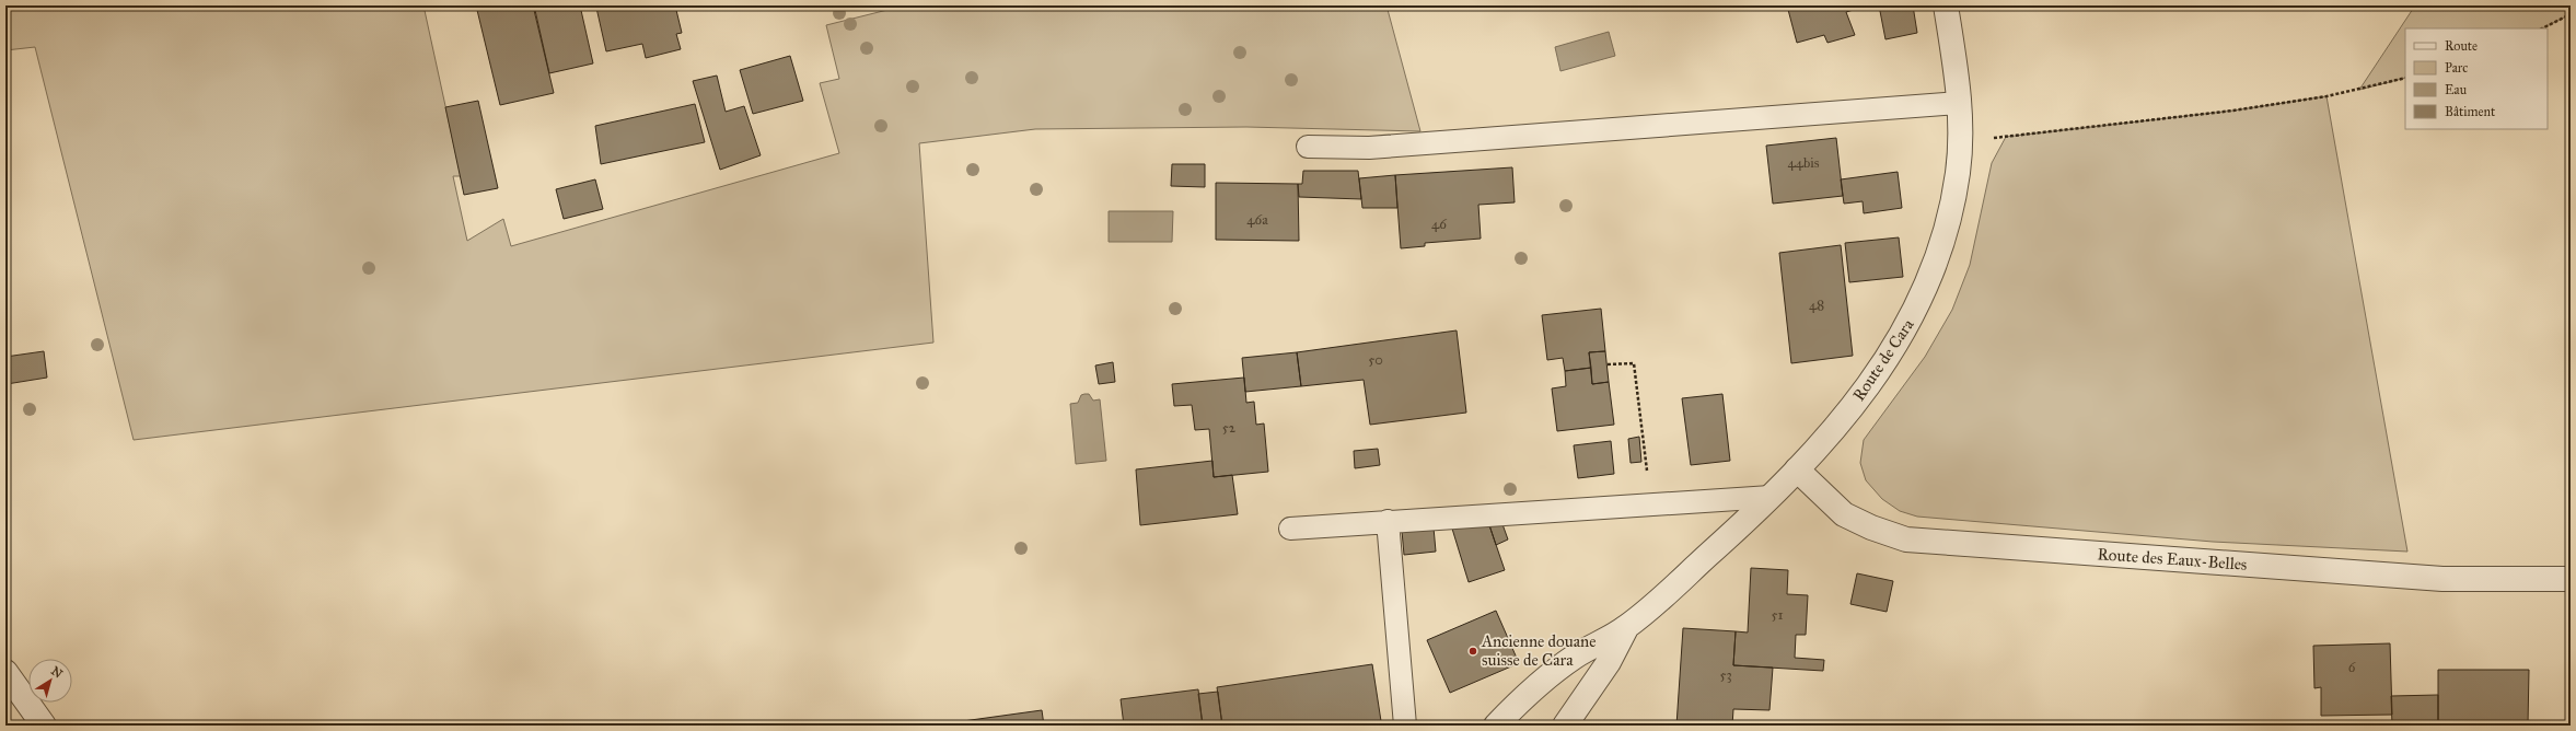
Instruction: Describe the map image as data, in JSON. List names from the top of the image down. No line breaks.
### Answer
{"streets":{"street":["Route de Cara","Route des Eaux-Belles"]},"crossings":[["Route de Cara","Route des Eaux-Belles"]],"places":["Ancienne douane suisse de Cara"],"house_numbers":["44bis","46a","46","48","50","52","51","6","53"],"legend":["Route","Parc","Eau","Bâtiment"],"north":"top right"}
